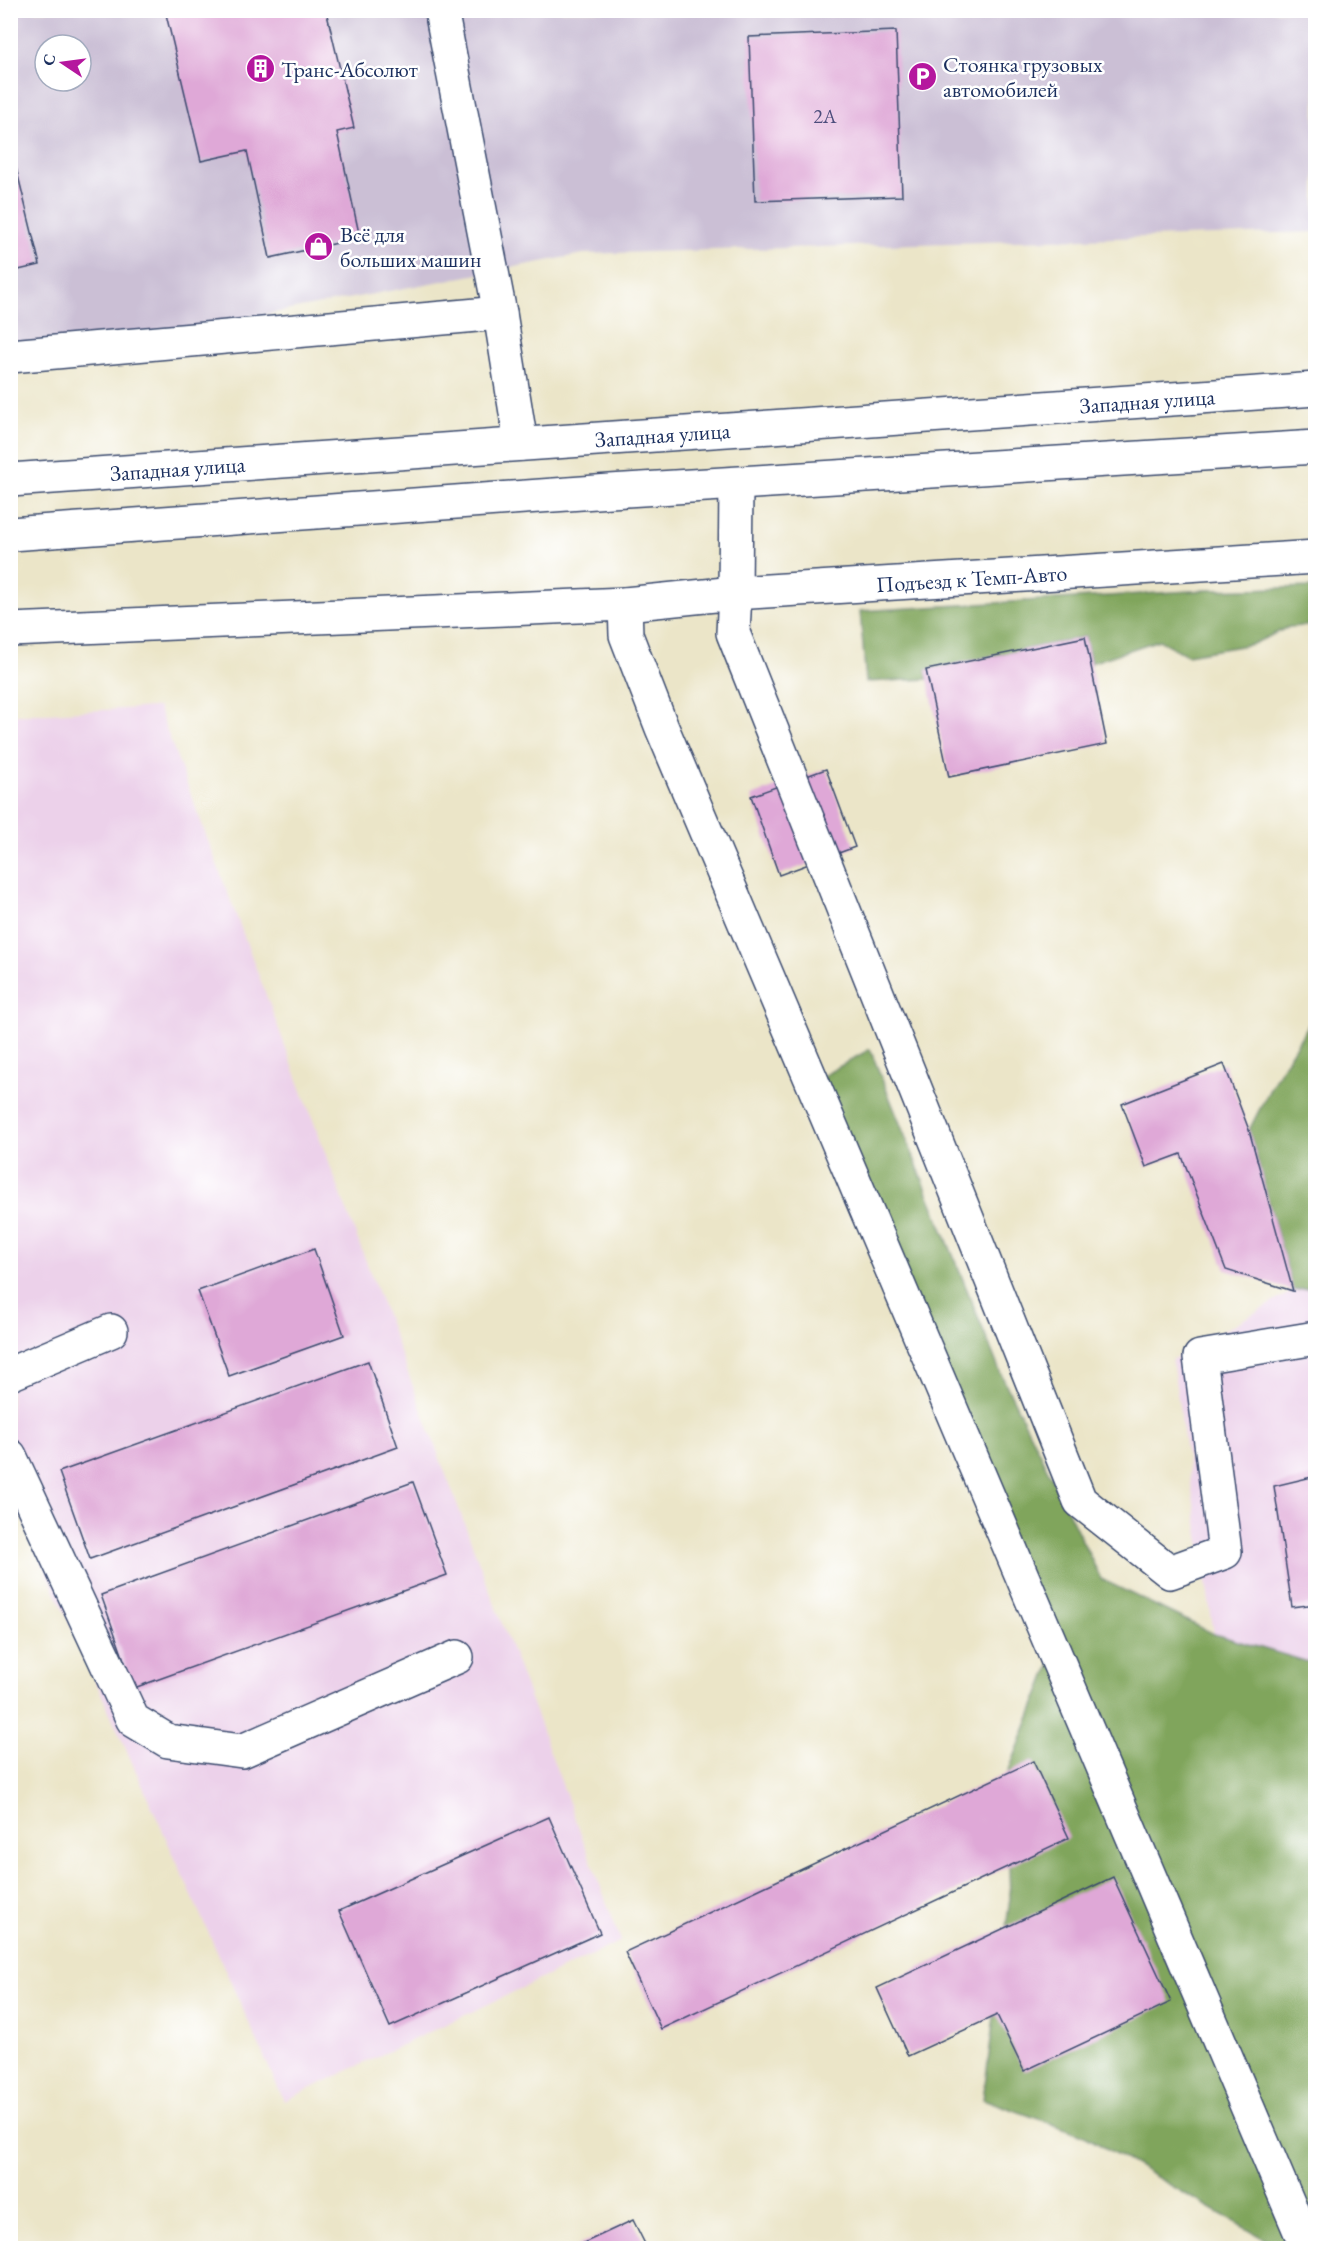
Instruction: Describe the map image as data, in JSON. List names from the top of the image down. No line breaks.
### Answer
{"streets":{"main road":["Западная улица","Подъезд к Темп-Авто"]},"places":{"building":["Транс-Абсолют"],"parking":["Стоянка грузовых автомобилей"],"shop":["Всё для больших машин"]},"house_numbers":["2А"],"north":"left"}
